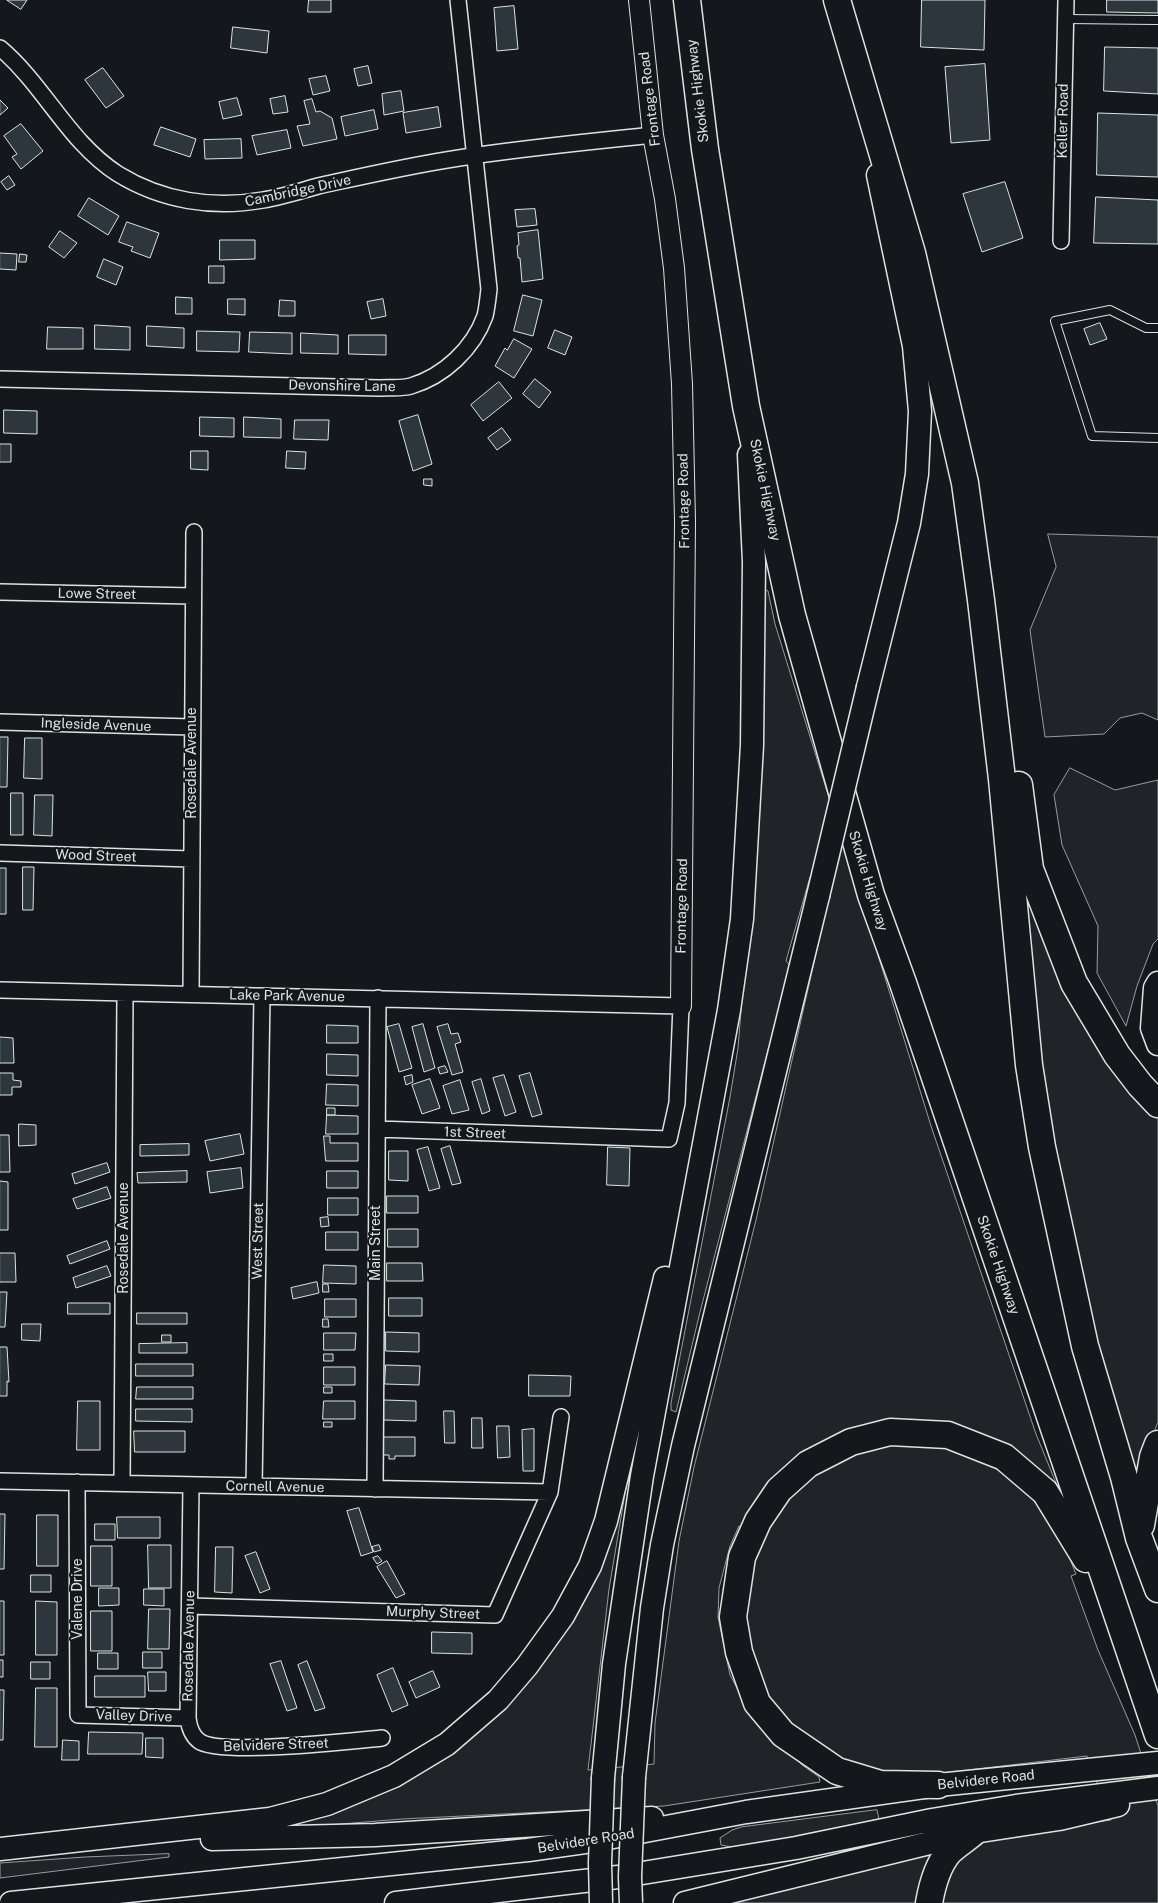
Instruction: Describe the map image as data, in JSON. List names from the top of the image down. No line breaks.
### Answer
{"streets":{"highway":["Skokie Highway"],"main road":["Belvidere Road"],"street":["Frontage Road","Keller Road","Cambridge Drive","Devonshire Lane","Lowe Street","Ingleside Avenue","Rosedale Avenue","Wood Street","Lake Park Avenue","1st Street","West Street","Main Street","Cornell Avenue","Valene Drive","Murphy Street","Valley Drive","Belvidere Street"]},"crossings":[["Frontage Road","Cambridge Drive"],["Frontage Road","Lake Park Avenue"],["Frontage Road","1st Street"],["Cambridge Drive","Devonshire Lane"],["Lowe Street","Rosedale Avenue"],["Ingleside Avenue","Rosedale Avenue"],["Rosedale Avenue","Wood Street"],["Rosedale Avenue","Lake Park Avenue"],["Rosedale Avenue","Cornell Avenue"],["Rosedale Avenue","Murphy Street"],["Rosedale Avenue","Valley Drive"],["Rosedale Avenue","Belvidere Street"],["Lake Park Avenue","1st Street"],["Lake Park Avenue","West Street"],["Lake Park Avenue","Main Street"],["1st Street","Main Street"],["West Street","Cornell Avenue"],["Main Street","Cornell Avenue"],["Cornell Avenue","Valene Drive"],["Cornell Avenue","Murphy Street"],["Valene Drive","Valley Drive"],["Valley Drive","Belvidere Street"]]}
